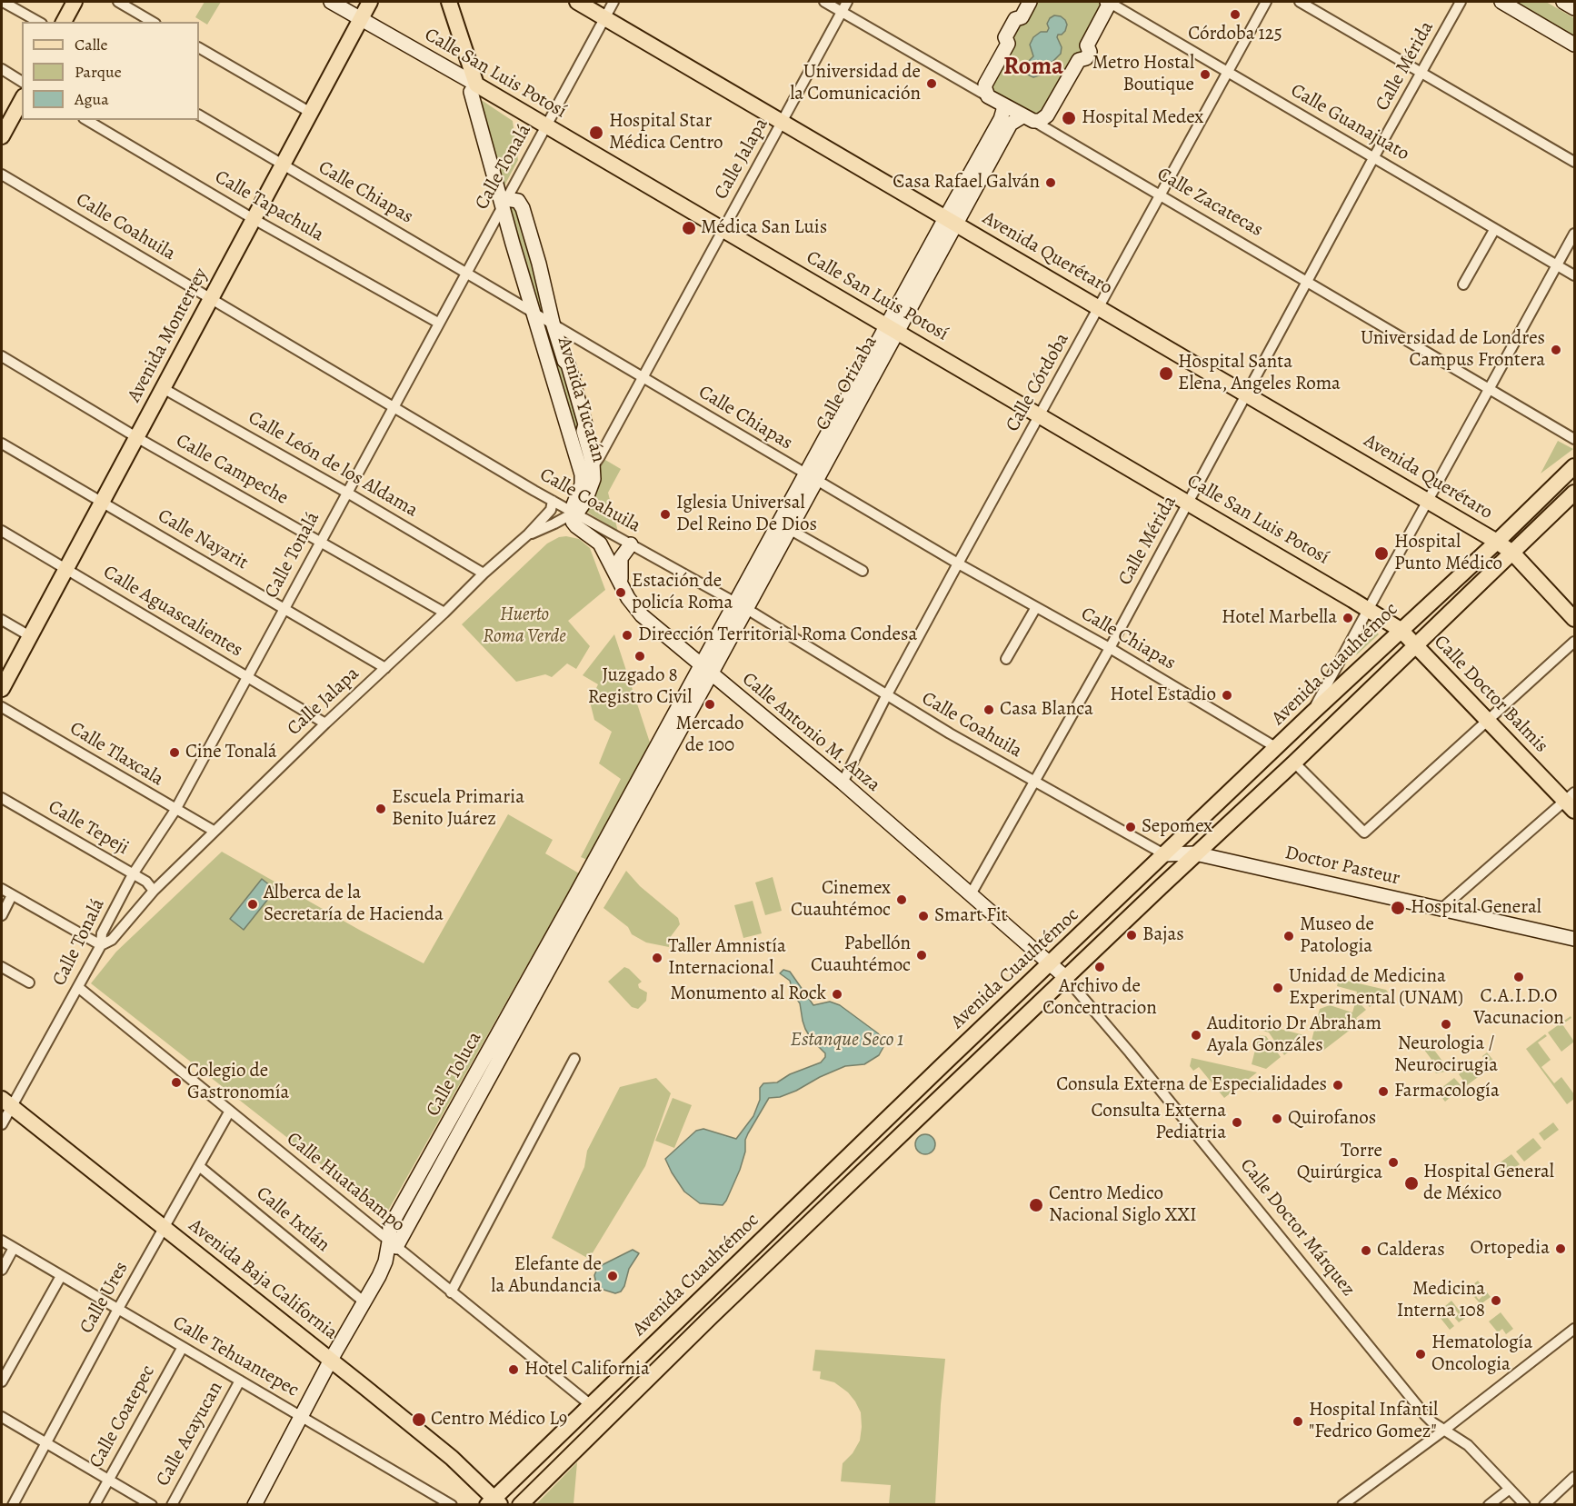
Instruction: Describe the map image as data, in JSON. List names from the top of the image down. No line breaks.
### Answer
{"streets":{"main road":["Calle San Luis Potosí","Avenida Querétaro","Avenida Monterrey","Avenida Yucatán","Avenida Cuauhtémoc","Calle Doctor Balmis","Avenida Baja California"],"street":["Calle Mérida","Calle Guanajuato","Calle Jalapa","Calle Tonalá","Calle Chiapas","Calle Zacatecas","Calle Tapachula","Calle Coahuila","Calle Córdoba","Calle Orizaba","Calle León de los Aldama","Calle Campeche","Calle Nayarit","Calle Aguascalientes","Calle Antonio M. Anza","Calle Tlaxcala","Calle Tepeji","Doctor Pasteur","Calle Toluca","Calle Huatabampo","Calle Ixtlán","Calle Doctor Márquez","Calle Ures","Calle Tehuantepec","Calle Coatepec","Calle Acayucan"]},"crossings":[["Calle Mérida","Calle San Luis Potosí"],["Calle Mérida","Calle Guanajuato"],["Calle Mérida","Calle Chiapas"],["Calle Mérida","Calle Zacatecas"],["Calle Mérida","Calle Coahuila"],["Calle Mérida","Avenida Querétaro"],["Calle Mérida","Calle Antonio M. Anza"],["Calle San Luis Potosí","Calle Jalapa"],["Calle San Luis Potosí","Calle Tonalá"],["Calle San Luis Potosí","Avenida Monterrey"],["Calle San Luis Potosí","Calle Córdoba"],["Calle San Luis Potosí","Calle Orizaba"],["Calle San Luis Potosí","Avenida Yucatán"],["Calle San Luis Potosí","Avenida Cuauhtémoc"],["Calle San Luis Potosí","Calle Doctor Balmis"],["Calle Guanajuato","Calle Córdoba"],["Calle Guanajuato","Calle Orizaba"],["Calle Jalapa","Calle Tonalá"],["Calle Jalapa","Calle Chiapas"],["Calle Jalapa","Calle Zacatecas"],["Calle Jalapa","Calle Coahuila"],["Calle Jalapa","Avenida Querétaro"],["Calle Jalapa","Avenida Yucatán"],["Calle Jalapa","Calle León de los Aldama"],["Calle Jalapa","Calle Campeche"],["Calle Jalapa","Calle Nayarit"],["Calle Jalapa","Calle Aguascalientes"],["Calle Jalapa","Calle Antonio M. Anza"],["Calle Jalapa","Calle Tlaxcala"],["Calle Jalapa","Calle Tepeji"],["Calle Tonalá","Calle Chiapas"],["Calle Tonalá","Calle Tapachula"],["Calle Tonalá","Calle Coahuila"],["Calle Tonalá","Avenida Querétaro"],["Calle Tonalá","Avenida Yucatán"],["Calle Tonalá","Calle León de los Aldama"],["Calle Tonalá","Calle Campeche"],["Calle Tonalá","Calle Nayarit"],["Calle Tonalá","Calle Aguascalientes"],["Calle Tonalá","Calle Tlaxcala"],["Calle Tonalá","Calle Tepeji"],["Calle Tonalá","Calle Huatabampo"],["Calle Tonalá","Avenida Baja California"],["Calle Chiapas","Avenida Monterrey"],["Calle Chiapas","Calle Córdoba"],["Calle Chiapas","Calle Orizaba"],["Calle Chiapas","Avenida Yucatán"],["Calle Chiapas","Avenida Cuauhtémoc"],["Calle Zacatecas","Calle Córdoba"],["Calle Zacatecas","Calle Orizaba"],["Calle Tapachula","Avenida Monterrey"],["Calle Coahuila","Avenida Monterrey"],["Calle Coahuila","Calle Córdoba"],["Calle Coahuila","Calle Orizaba"],["Calle Coahuila","Avenida Yucatán"],["Calle Coahuila","Avenida Cuauhtémoc"],["Calle Coahuila","Calle Antonio M. Anza"],["Calle Coahuila","Doctor Pasteur"],["Avenida Querétaro","Calle Córdoba"],["Avenida Querétaro","Calle Orizaba"],["Avenida Querétaro","Avenida Cuauhtémoc"],["Avenida Monterrey","Calle León de los Aldama"],["Avenida Monterrey","Calle Campeche"],["Avenida Monterrey","Calle Nayarit"],["Avenida Monterrey","Calle Aguascalientes"],["Calle Córdoba","Calle Antonio M. Anza"],["Calle Orizaba","Calle Antonio M. Anza"],["Calle Orizaba","Calle Toluca"],["Avenida Yucatán","Calle Antonio M. Anza"],["Avenida Cuauhtémoc","Calle Doctor Balmis"],["Avenida Cuauhtémoc","Calle Antonio M. Anza"],["Avenida Cuauhtémoc","Doctor Pasteur"],["Avenida Cuauhtémoc","Calle Huatabampo"],["Avenida Cuauhtémoc","Calle Doctor Márquez"],["Avenida Cuauhtémoc","Avenida Baja California"],["Calle Antonio M. Anza","Calle Toluca"],["Calle Antonio M. Anza","Calle Doctor Márquez"],["Calle Toluca","Calle Huatabampo"],["Calle Toluca","Calle Ixtlán"],["Calle Toluca","Avenida Baja California"],["Calle Toluca","Calle Tehuantepec"],["Calle Huatabampo","Calle Ures"],["Calle Ixtlán","Calle Ures"],["Avenida Baja California","Calle Ures"],["Calle Ures","Calle Tehuantepec"],["Calle Tehuantepec","Calle Coatepec"],["Calle Tehuantepec","Calle Acayucan"]],"districts":["Roma"],"water":["Estanque Seco 1"],"parks":["Huerto Roma Verde"],"places":["Córdoba 125","Metro Hostal Boutique","Universidad de la Comunicación","Hospital Medex","Hospital Star Médica Centro","Casa Rafael Galván","Médica San Luis","Universidad de Londres Campus Frontera","Hospital Santa Elena, Angeles Roma","Iglesia Universal Del Reino De Dios","Hospital Punto Médico","Estación de policía Roma","Hotel Marbella","Dirección Territorial Roma Condesa","Juzgado 8 Registro Civil","Hotel Estadio","Mercado de 100","Casa Blanca","Cine Tonalá","Escuela Primaria Benito Juárez","Sepomex","Cinemex Cuauhtémoc","Alberca de la Secretaría de Hacienda","Hospital General","Smart Fit","Bajas","Museo de Patologia","Pabellón Cuauhtémoc","Taller Amnistía Internacional","Archivo de Concentracion","C.A.I.D.O Vacunacion","Unidad de Medicina Experimental (UNAM)","Monumento al Rock","Neurologia / Neurocirugia","Auditorio Dr Abraham Ayala Gonzáles","Colegio de Gastronomía","Consula Externa de Especialidades","Farmacología","Quirofanos","Consulta Externa Pediatria","Torre Quirúrgica","Hospital General de México","Centro Medico Nacional Siglo XXI","Ortopedia","Calderas","Elefante de la Abundancia","Medicina Interna 108","Hematología Oncologia","Hotel California","Centro Médico L9","Hospital Infantil \"Fedrico Gomez\""],"legend":["Calle","Parque","Agua"]}
